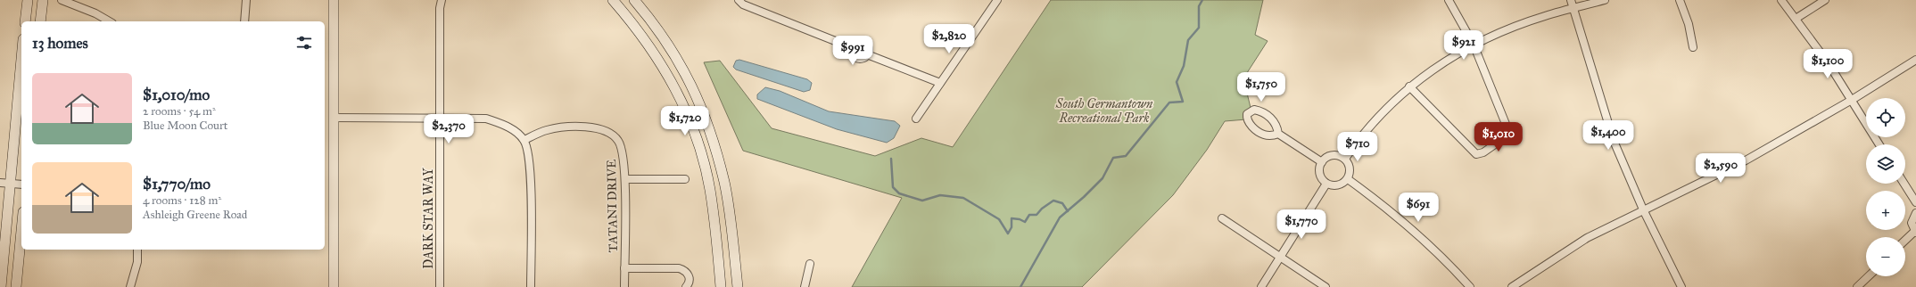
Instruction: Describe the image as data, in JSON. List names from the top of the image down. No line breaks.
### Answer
{"streets":{"street":["TATANI DRIVE","DARK STAR WAY"]},"parks":["South Germantown Recreational Park"],"page":{"heading":"13 homes","price":["$2,820","$921","$991","$1,100","$1,750","$1,720","$2,370","$1,400","$1,010","$710","$2,590","$691","$1,770"],"list":[{"name":"$1,010/mo","note":"2 rooms · 54 m² · Blue Moon Court"},{"name":"$1,770/mo","note":"4 rooms · 128 m² · Ashleigh Greene Road"}],"map_buttons":["+","−"]}}
